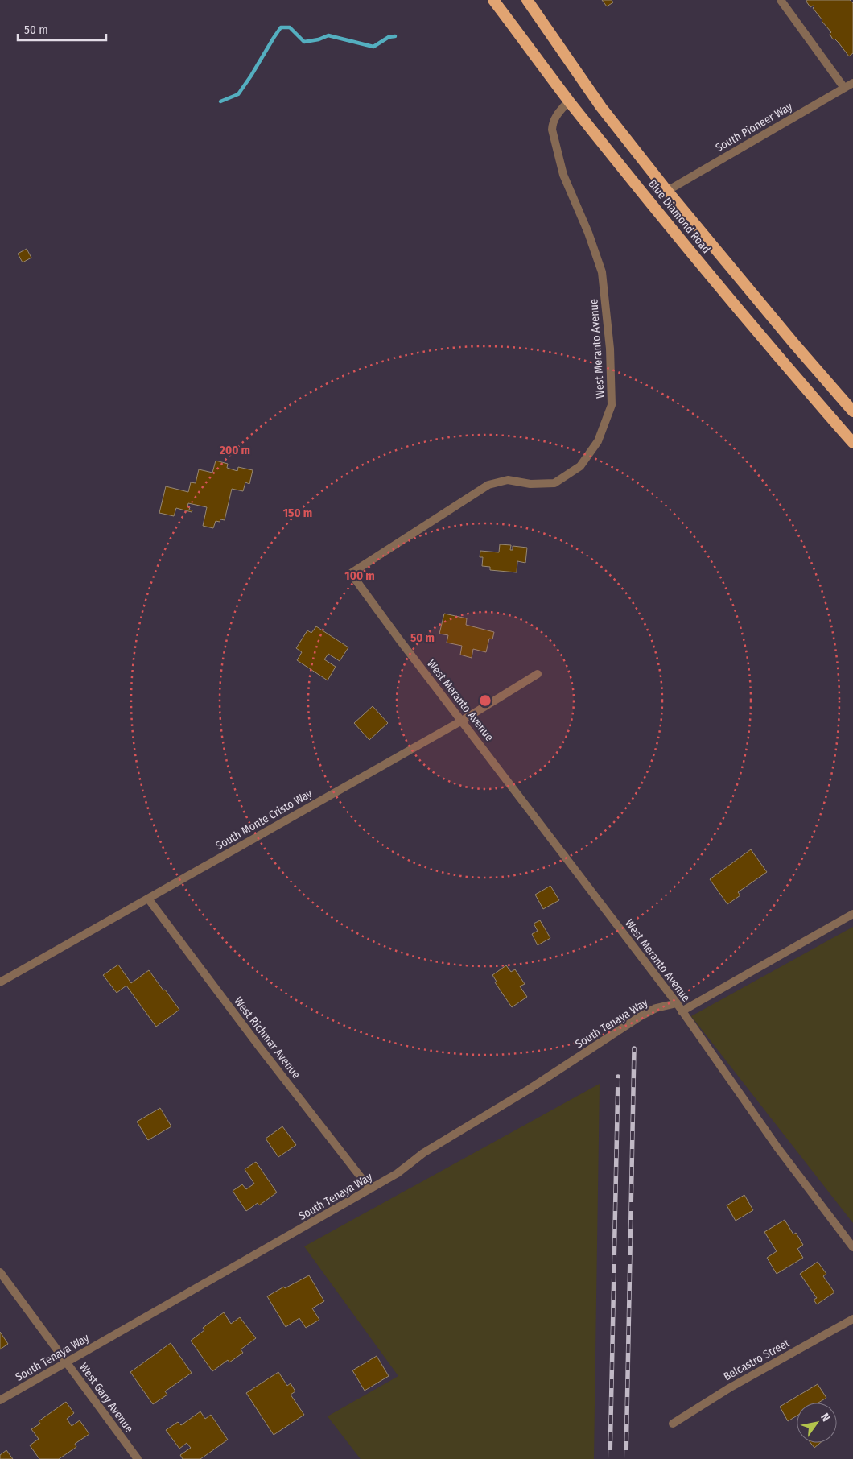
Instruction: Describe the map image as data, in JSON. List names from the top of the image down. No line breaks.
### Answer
{"streets":{"highway":["Blue Diamond Road"],"street":["South Pioneer Way","West Meranto Avenue","South Monte Cristo Way","South Tenaya Way","West Richmar Avenue","Belcastro Street","West Gary Avenue"]},"crossings":[["South Pioneer Way","Blue Diamond Road"],["Blue Diamond Road","West Meranto Avenue"],["West Meranto Avenue","South Monte Cristo Way"],["West Meranto Avenue","South Tenaya Way"],["South Monte Cristo Way","West Richmar Avenue"],["South Tenaya Way","West Richmar Avenue"],["South Tenaya Way","West Gary Avenue"]],"scale_bar":"50 m","north":"top right","rings":["200 m","150 m","100 m","50 m"]}
